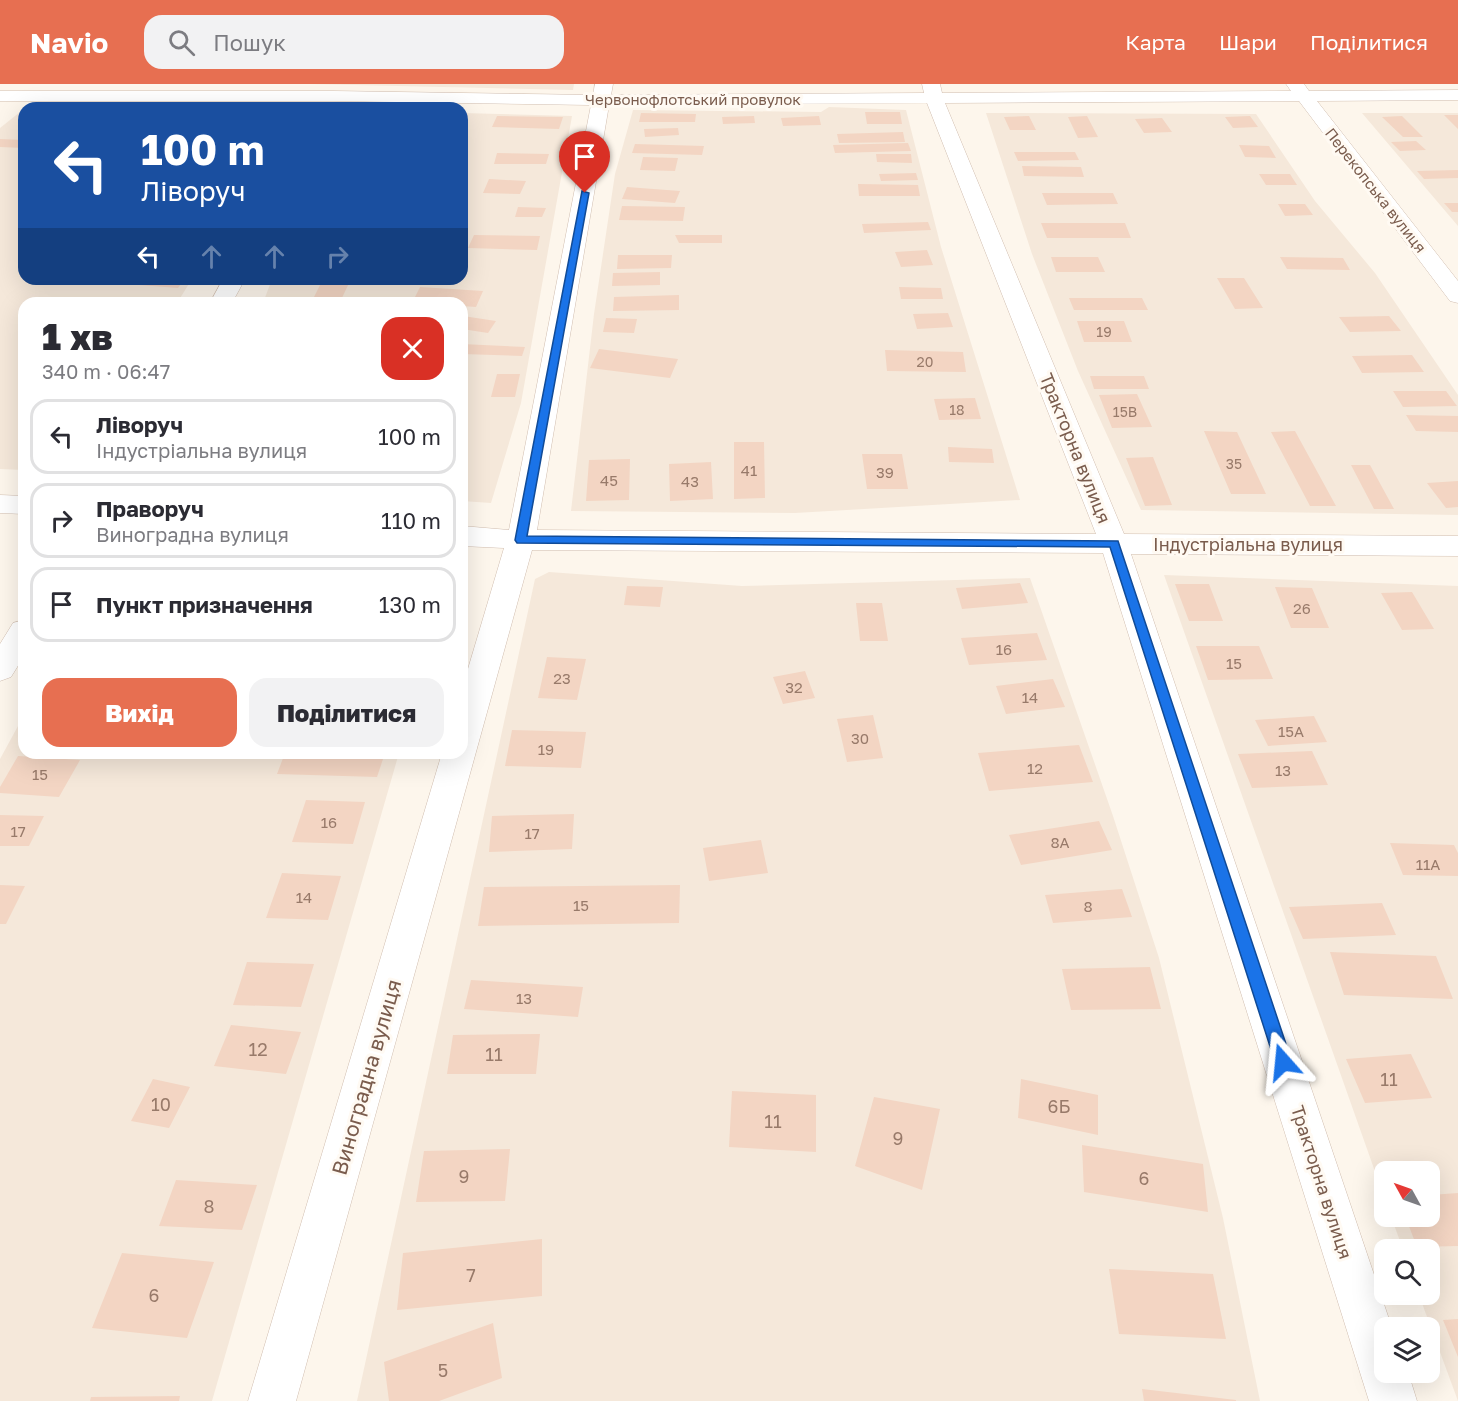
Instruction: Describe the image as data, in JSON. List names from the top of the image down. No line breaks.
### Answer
{"streets":{"street":["Червонофлотський провулок","Перекопська вулиця","Тракторна вулиця","Індустріальна вулиця","Виноградна вулиця"]},"crossings":[["Червонофлотський провулок","Перекопська вулиця"],["Червонофлотський провулок","Тракторна вулиця"],["Тракторна вулиця","Індустріальна вулиця"]],"house_numbers":["19","20","18","15В","35","41","39","45","43","26","16","15","23","32","14","15А","30","19","12","13","15","16","17","17","8А","11А","14","15","8","13","12","11","11","10","6Б","11","9","9","6","8","7","6","5"],"north":"top left","page":{"header":"Navio","search":"Пошук","nav":["Карта","Шари","Поділитися"],"turn":["100 m","Ліворуч"],"heading":["1 хв","340 m · 06:47"],"list":[{"name":"Ліворуч","note":"Індустріальна вулиця","value":"100 m"},{"name":"Праворуч","note":"Виноградна вулиця","value":"110 m"},{"name":"Пункт призначення","value":"130 m"}],"buttons":["Вихід","Поділитися"]}}
